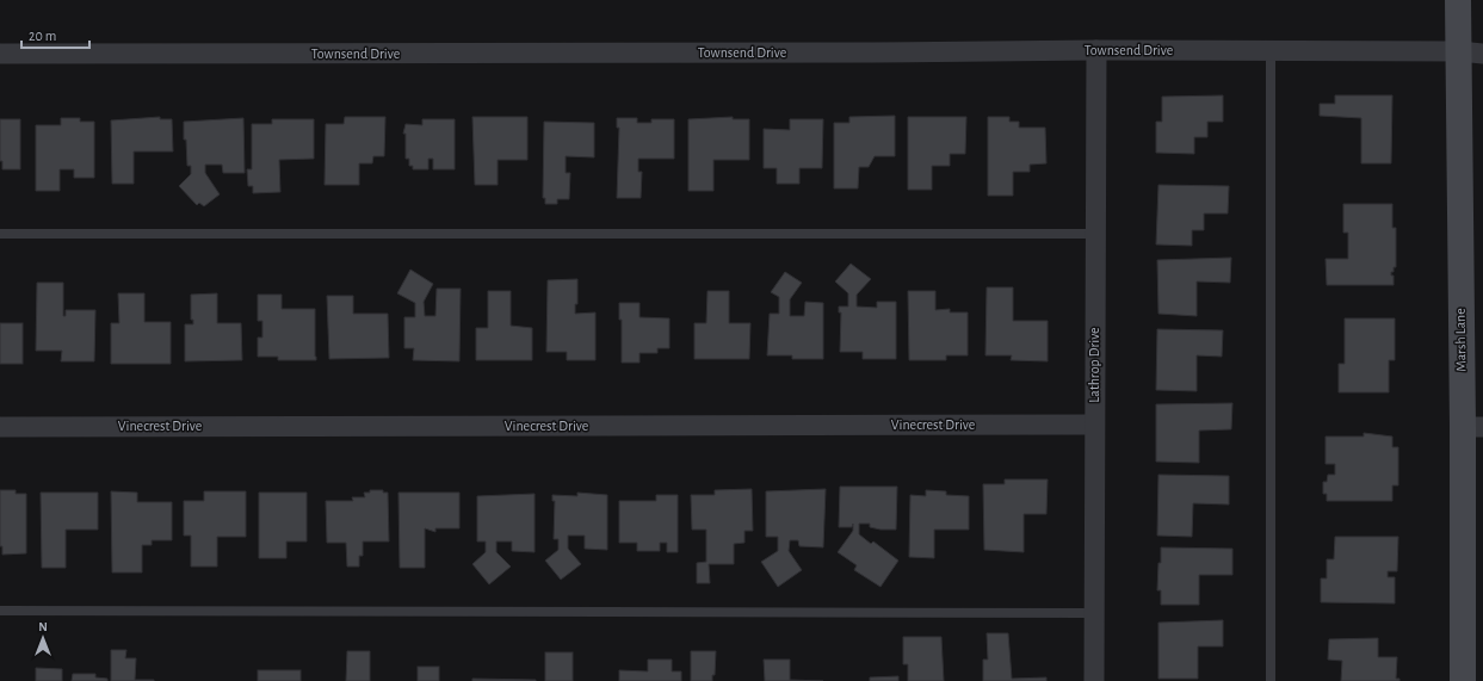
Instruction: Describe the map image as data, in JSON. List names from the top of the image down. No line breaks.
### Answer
{"streets":{"main road":["Marsh Lane"],"street":["Townsend Drive","Lathrop Drive","Vinecrest Drive"]},"crossings":[["Townsend Drive","Marsh Lane"],["Townsend Drive","Lathrop Drive"],["Lathrop Drive","Vinecrest Drive"]],"scale_bar":"20 m","north":"top"}
